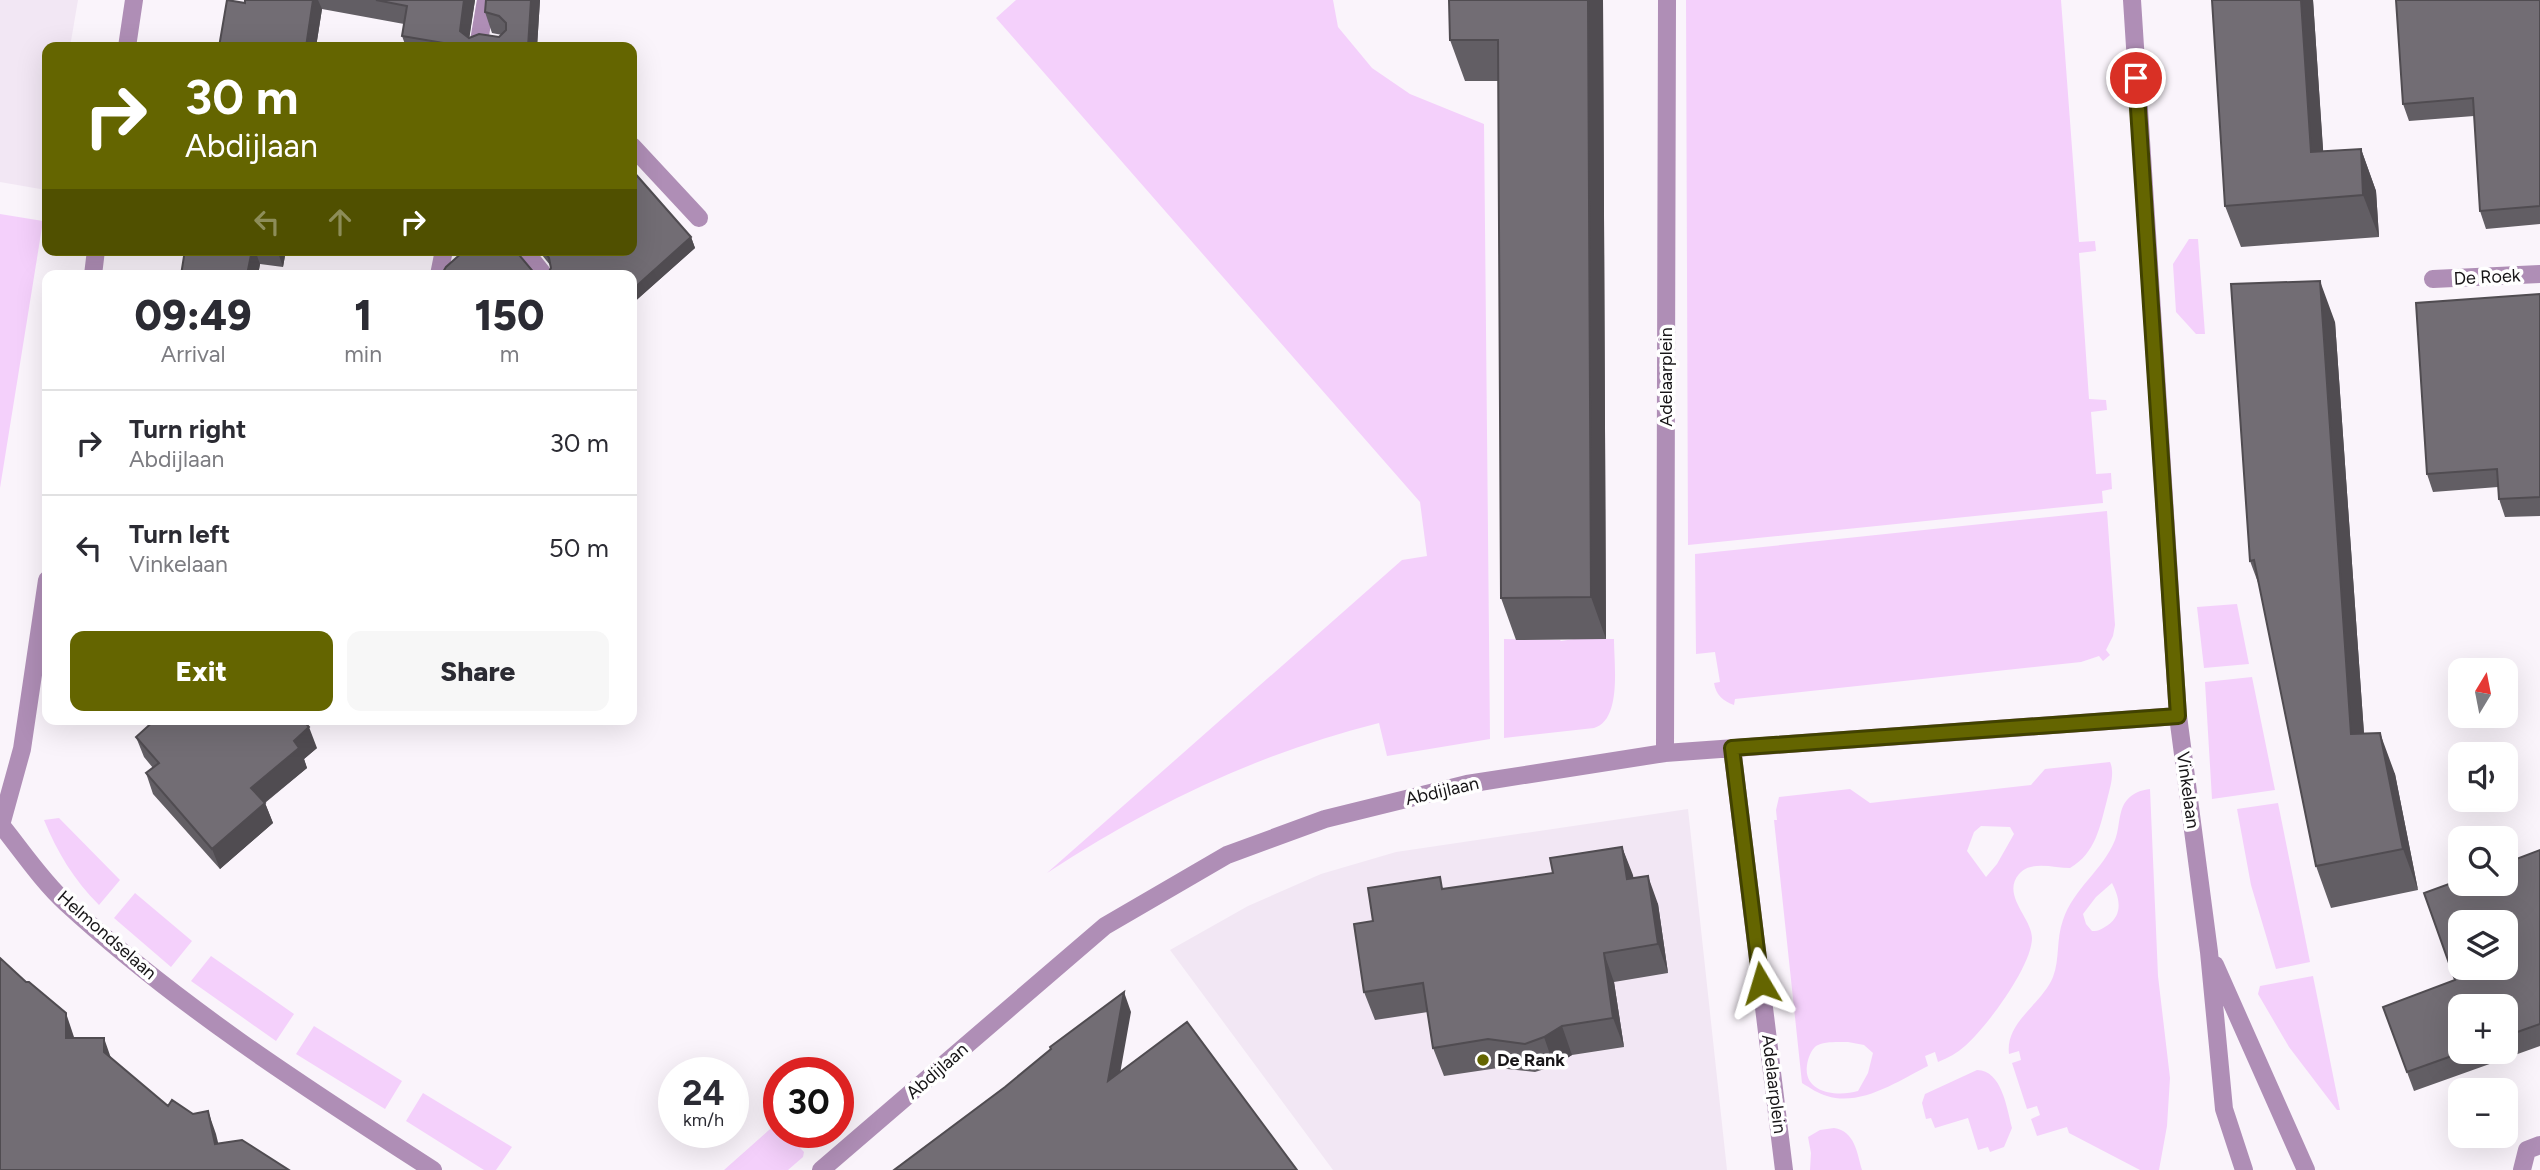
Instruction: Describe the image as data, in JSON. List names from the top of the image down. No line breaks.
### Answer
{"streets":{"street":["De Roek","Adelaarplein","Vinkelaan","Abdijlaan","Helmondselaan"]},"crossings":[["Adelaarplein","Abdijlaan"],["Vinkelaan","Abdijlaan"]],"places":["De Rank"],"north":"top","page":{"turn":["30 m","Abdijlaan"],"eta":["09:49","Arrival","1","min","150","m"],"list":[{"name":"Turn right","note":"Abdijlaan","value":"30 m"},{"name":"Turn left","note":"Vinkelaan","value":"50 m"}],"buttons":["Exit","Share"],"map_buttons":["+","−"],"speed":"24 km/h","limit":"30"}}
